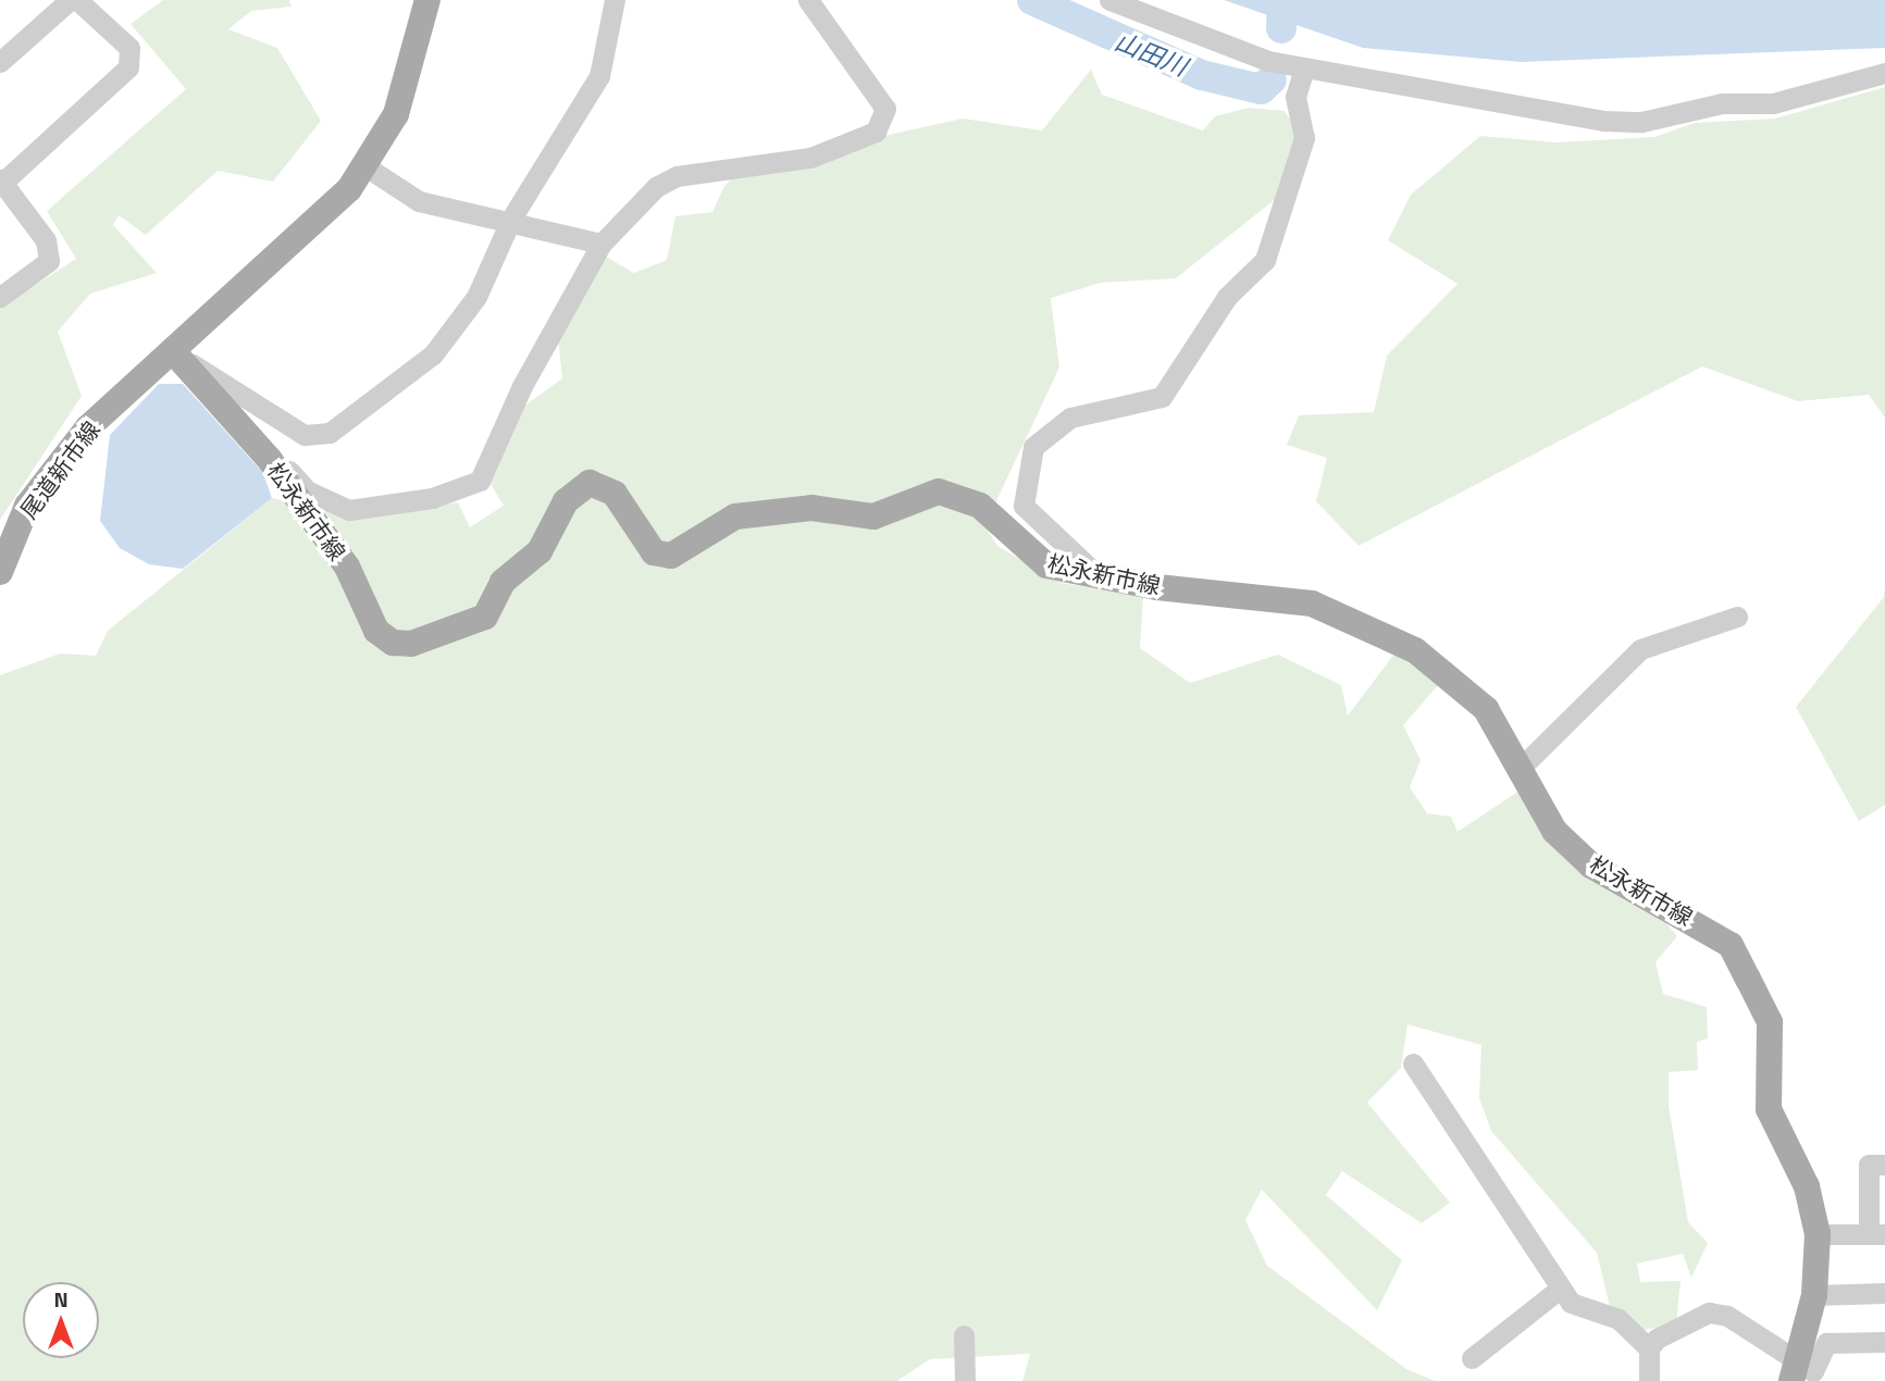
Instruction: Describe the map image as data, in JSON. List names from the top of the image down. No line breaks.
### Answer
{"streets":{"main road":["尾道新市線","松永新市線"]},"crossings":[["尾道新市線","松永新市線"]],"water":["山田川"],"north":"top"}
